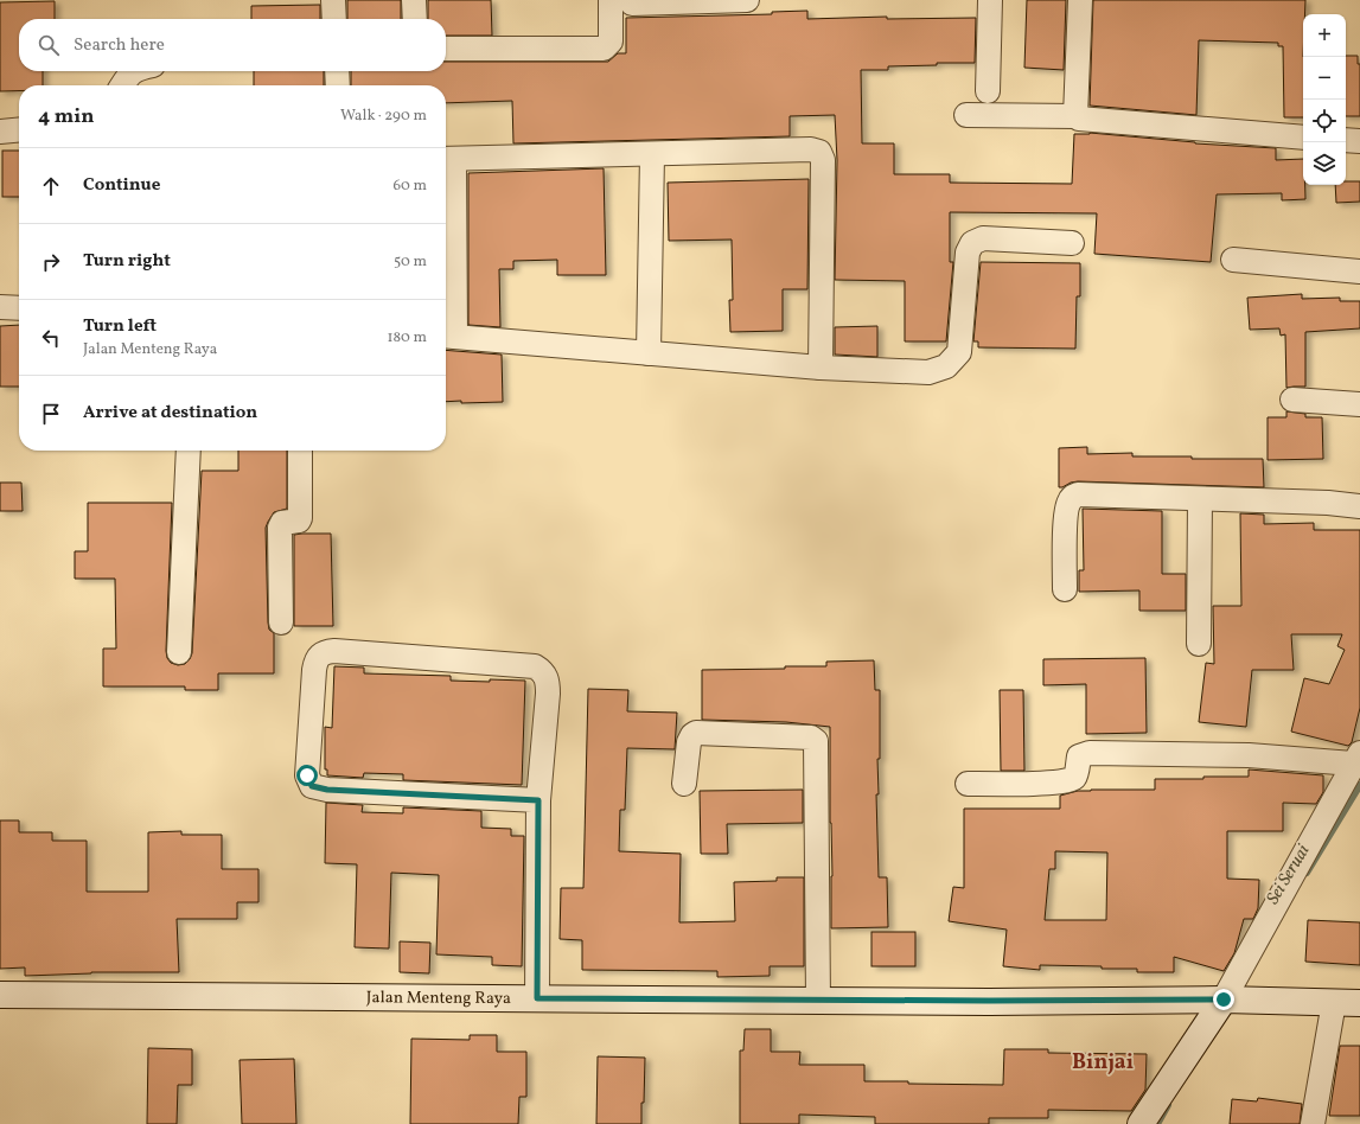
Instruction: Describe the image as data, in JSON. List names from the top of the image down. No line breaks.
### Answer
{"streets":{"street":["Jalan Menteng Raya"]},"districts":["Binjai"],"water":["Sei Seruai"],"page":{"map_buttons":["+","−"],"search":"Search here","heading":["4 min","Walk · 290 m"],"list":[["Continue","60 m"],["Turn right","50 m"],["Turn left","Jalan Menteng Raya","180 m"],"Arrive at destination"]}}
